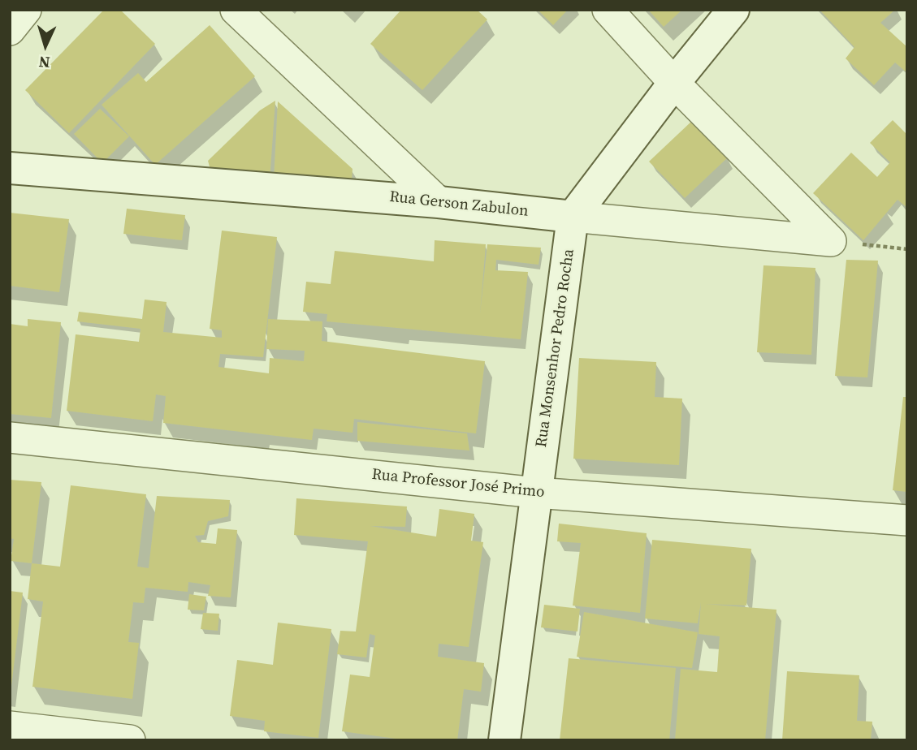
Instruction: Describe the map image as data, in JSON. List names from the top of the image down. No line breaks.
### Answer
{"streets":{"street":["Rua Gerson Zabulon","Rua Monsenhor Pedro Rocha","Rua Professor José Primo"]},"crossings":[["Rua Gerson Zabulon","Rua Monsenhor Pedro Rocha"],["Rua Monsenhor Pedro Rocha","Rua Professor José Primo"]],"north":"bottom"}
